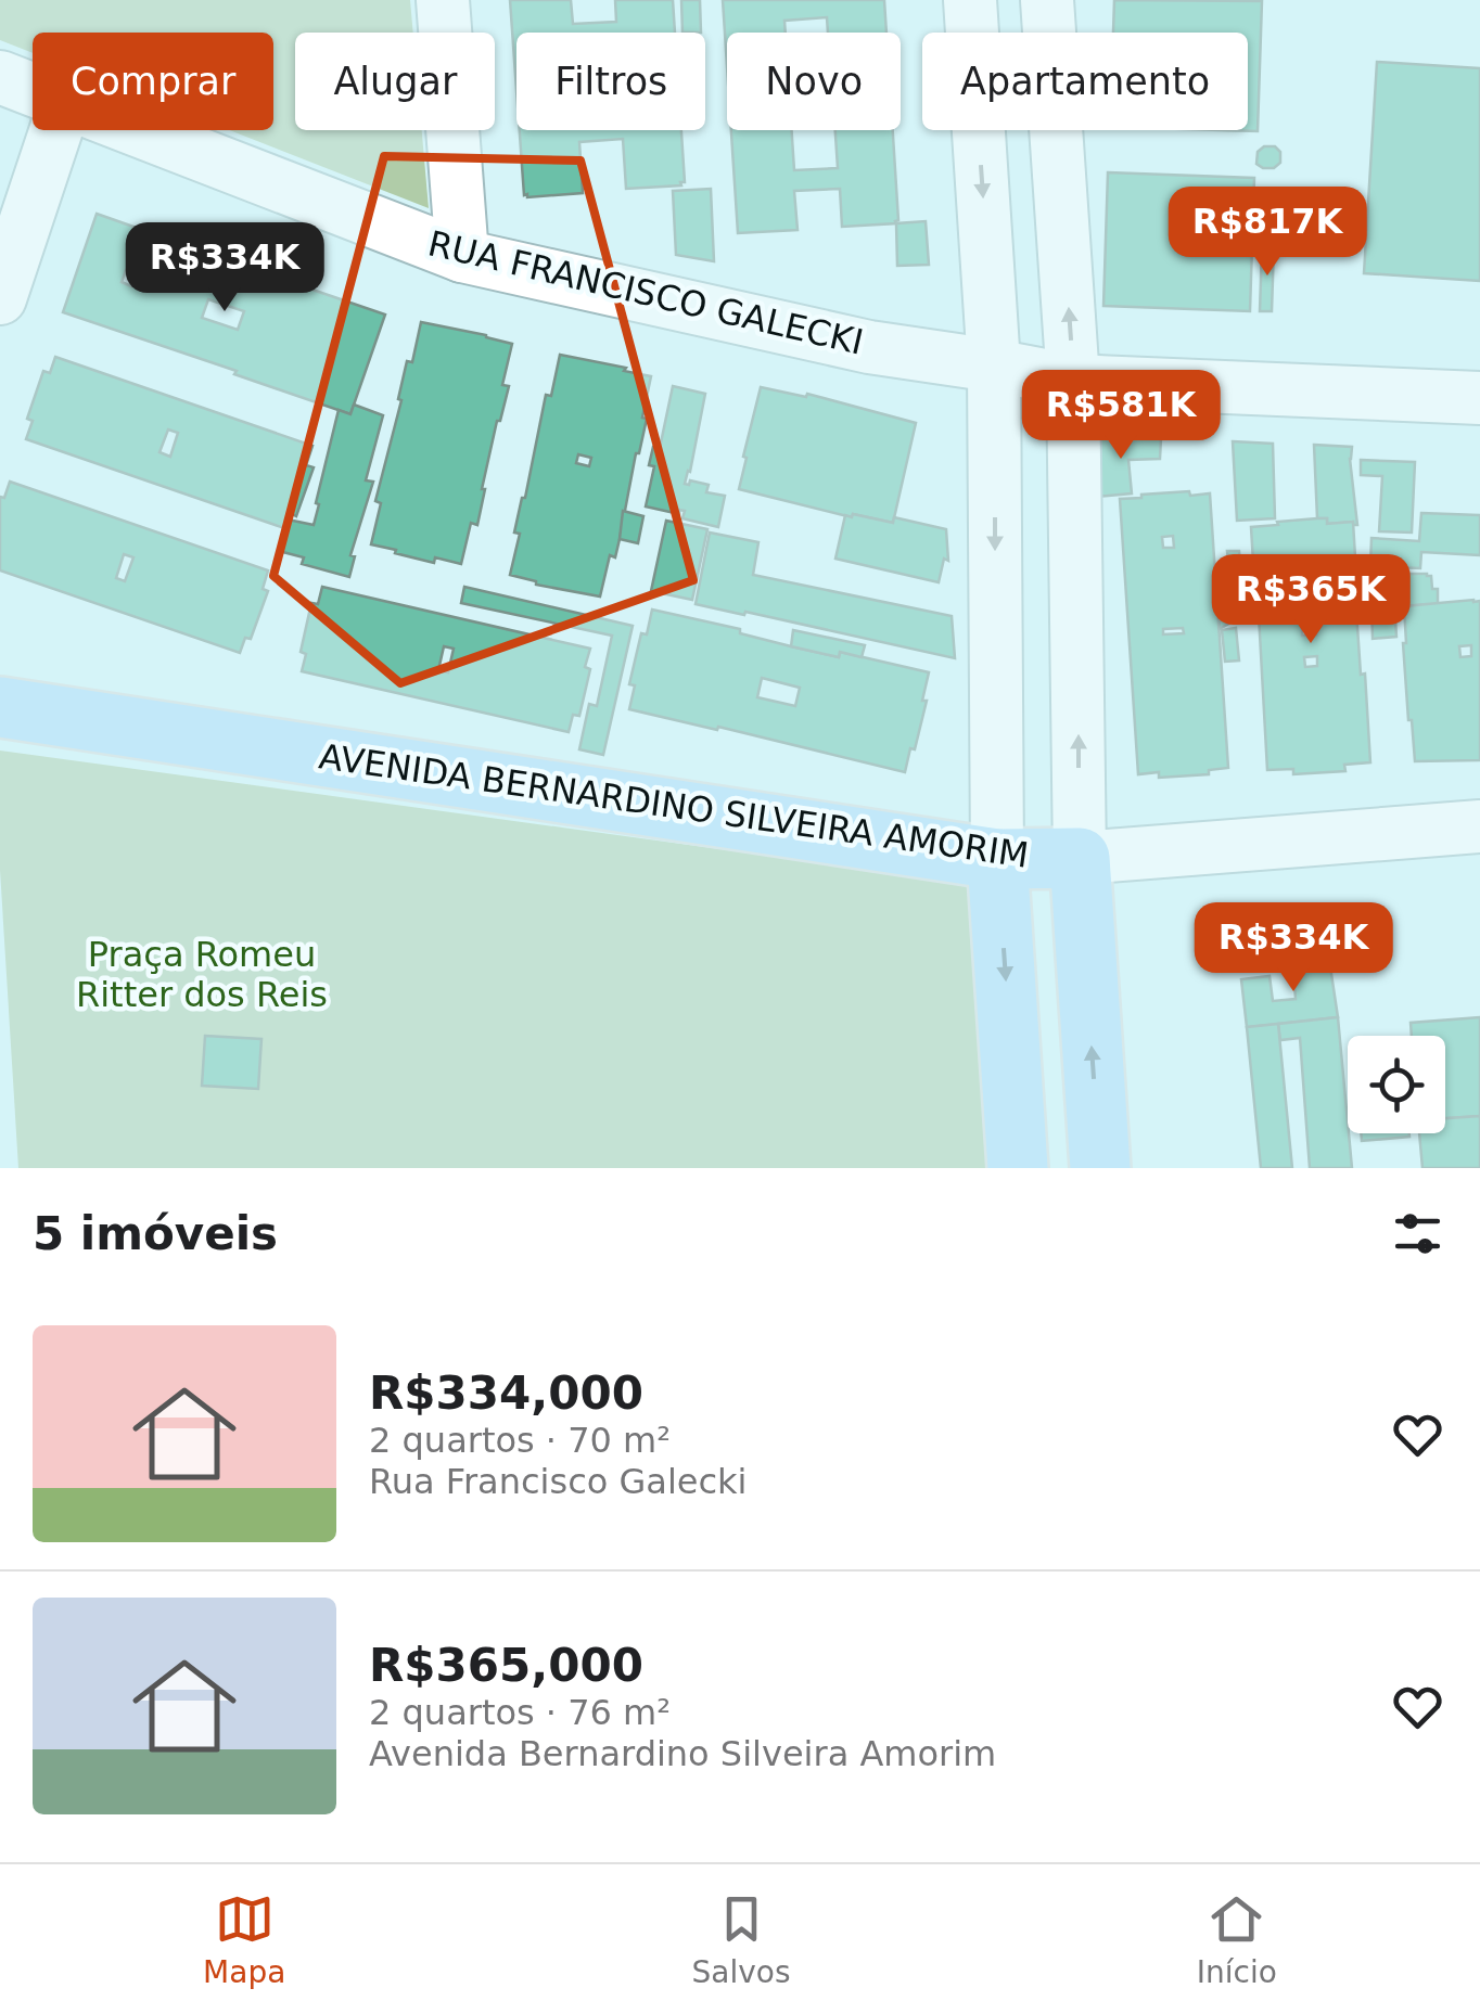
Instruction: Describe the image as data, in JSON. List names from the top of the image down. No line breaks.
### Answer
{"streets":{"main road":["AVENIDA BERNARDINO SILVEIRA AMORIM"],"street":["RUA FRANCISCO GALECKI"]},"parks":["Praça Romeu Ritter dos Reis"],"page":{"chip":["Comprar","Alugar","Filtros","Novo","Apartamento"],"price":["R$817K","R$334K","R$581K","R$365K","R$334K"],"heading":"5 imóveis","list":[{"name":"R$334,000","note":"2 quartos · 70 m² · Rua Francisco Galecki"},{"name":"R$365,000","note":"2 quartos · 76 m² · Avenida Bernardino Silveira Amorim"}],"tabs":["Mapa","Salvos","Início"]}}
